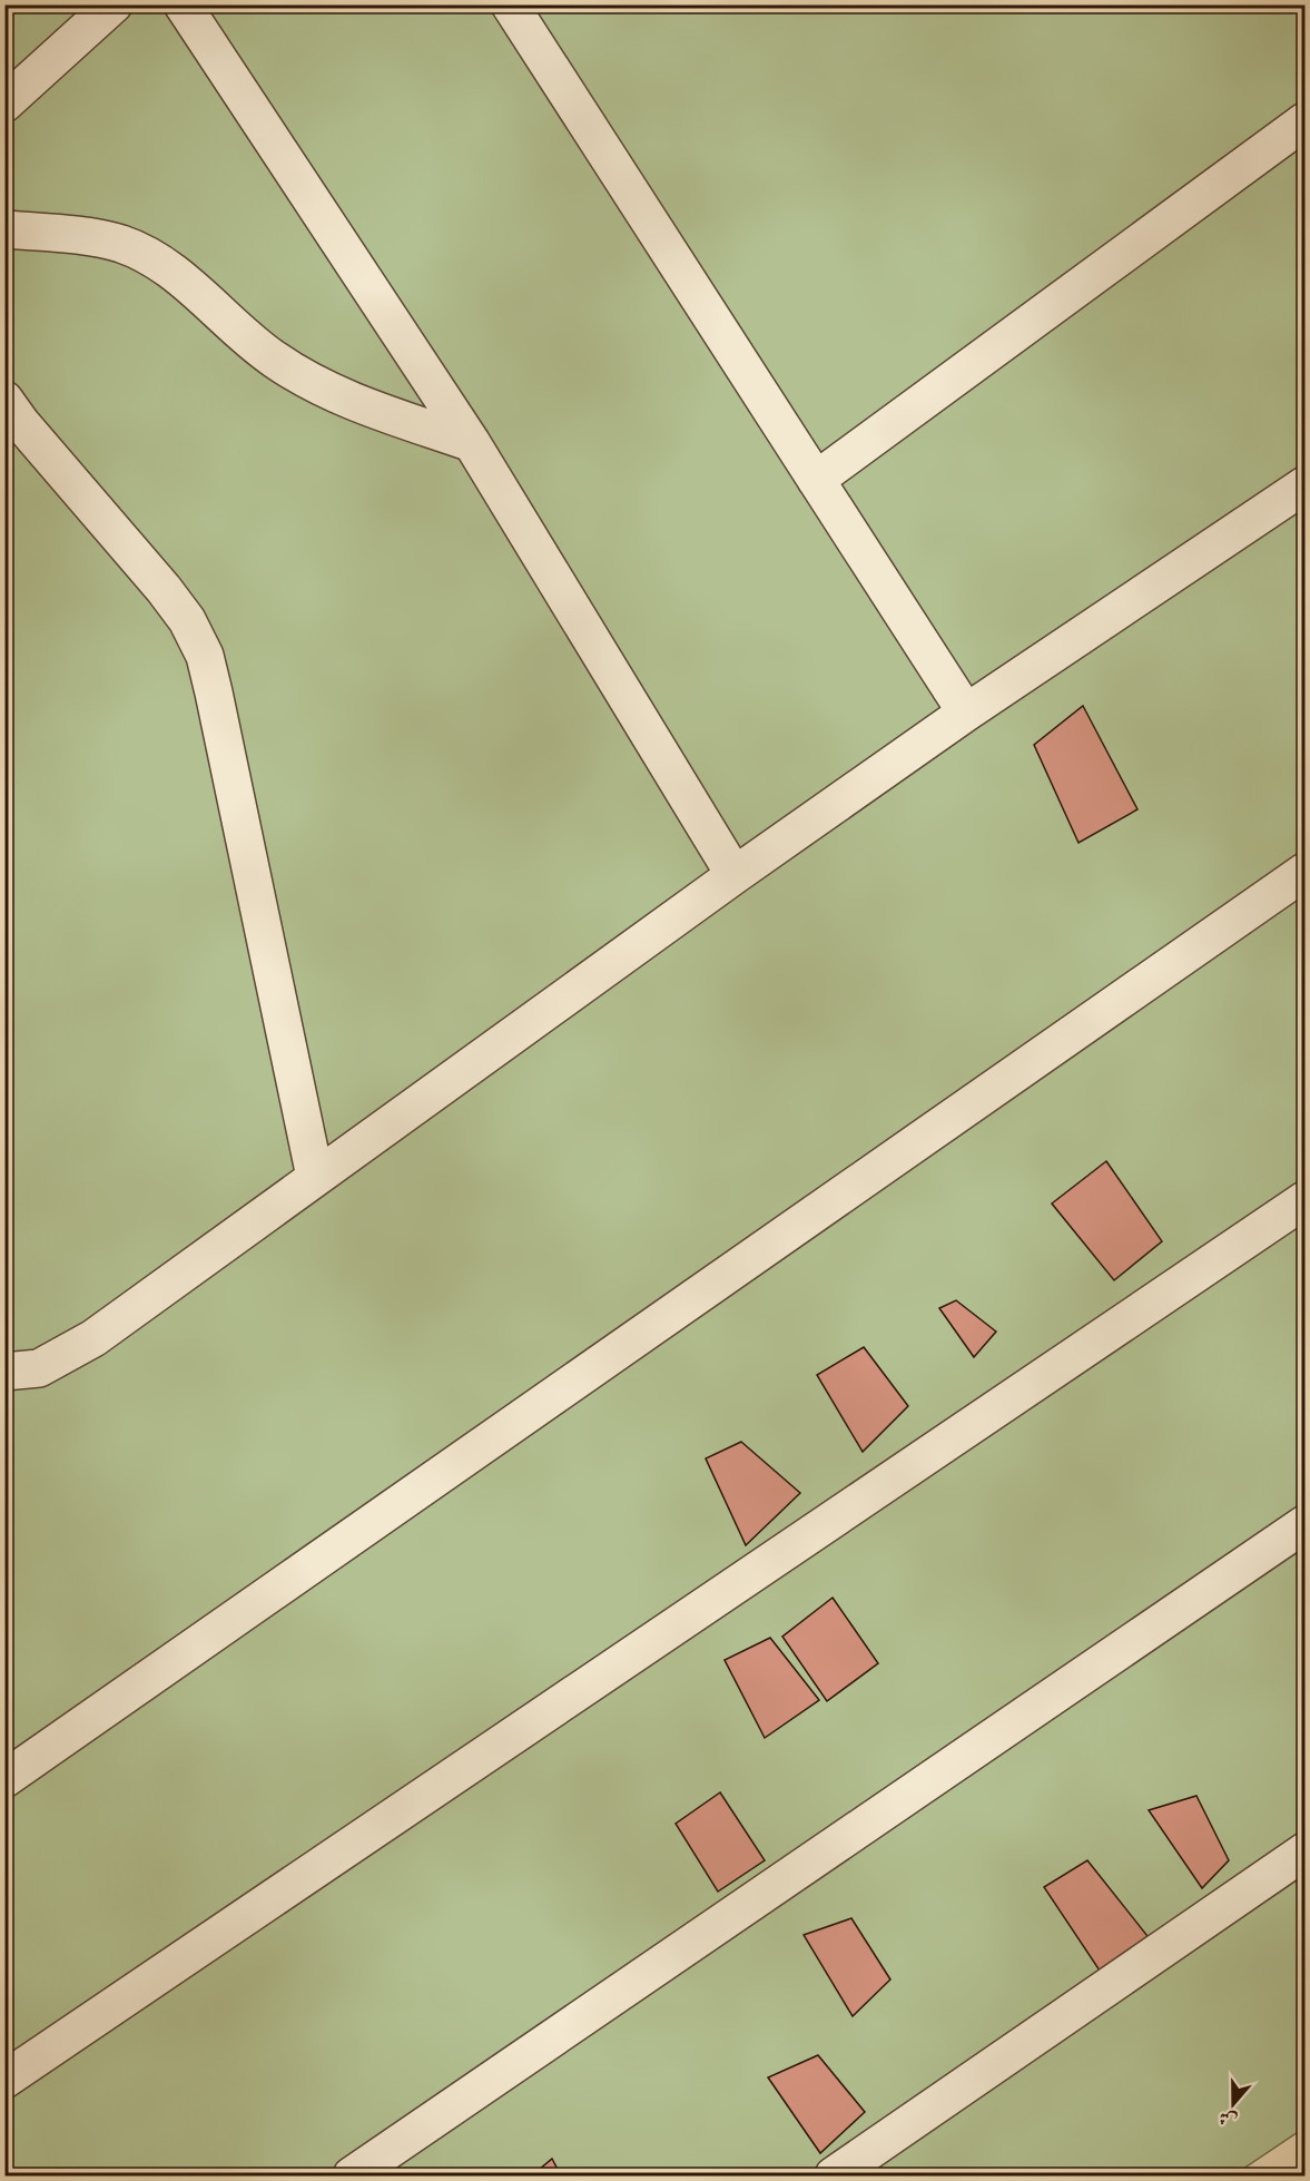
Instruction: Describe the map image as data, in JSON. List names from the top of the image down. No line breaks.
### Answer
{"north":"bottom"}
